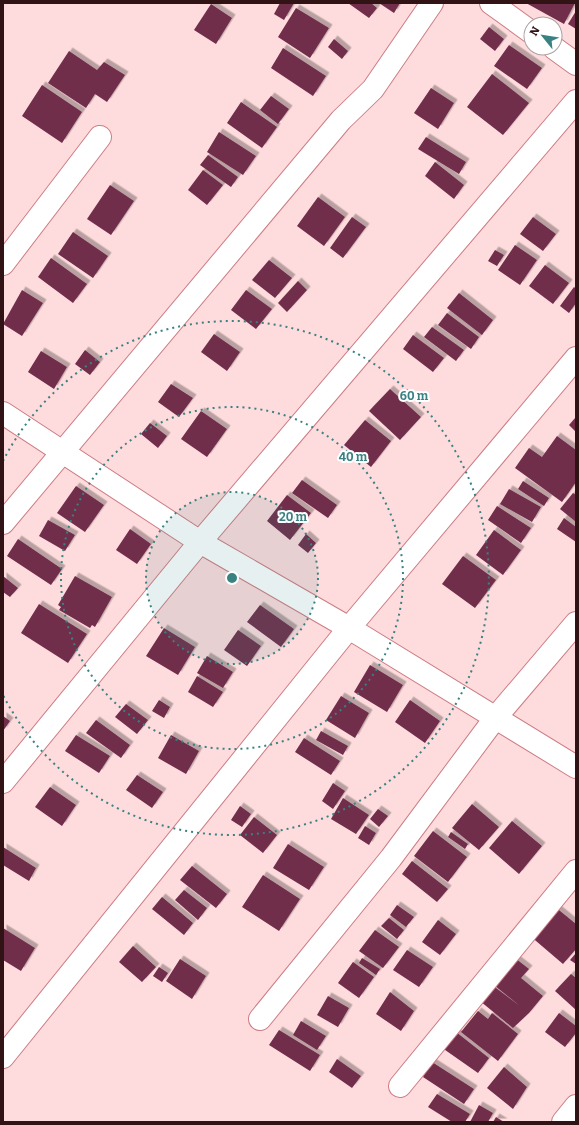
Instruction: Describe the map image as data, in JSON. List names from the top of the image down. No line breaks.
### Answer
{"north":"top left","rings":["60 m","40 m","20 m"]}
